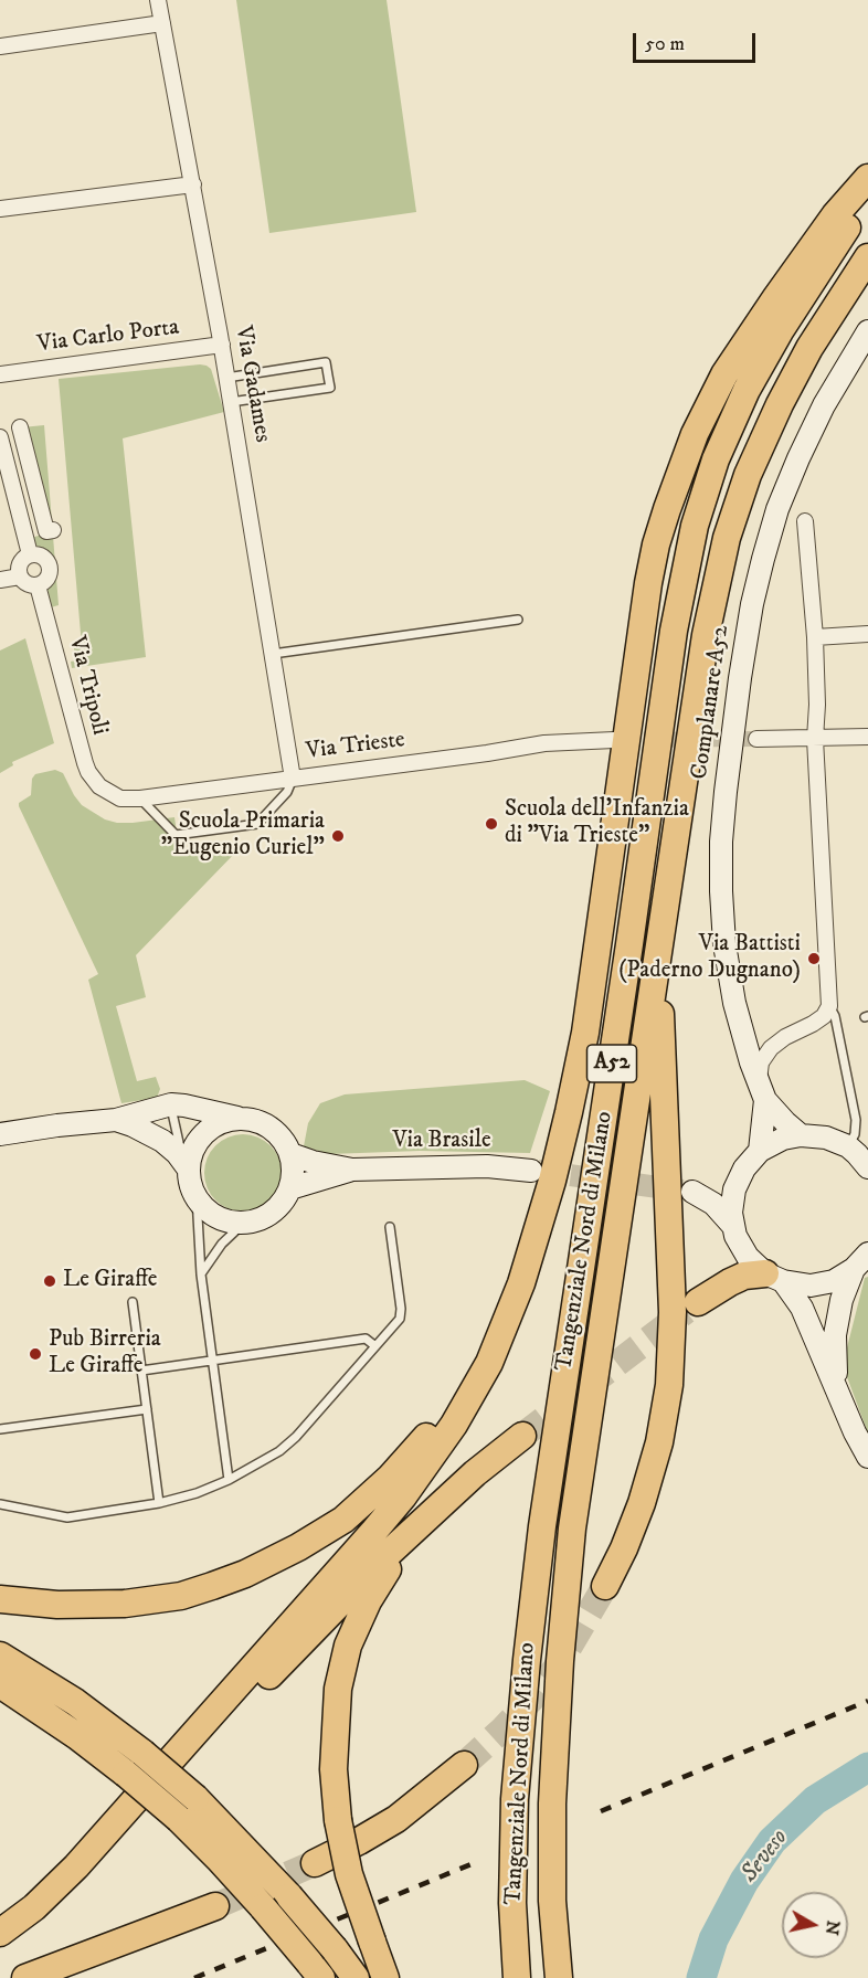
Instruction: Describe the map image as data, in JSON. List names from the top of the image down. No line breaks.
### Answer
{"streets":{"highway":["A52","Tangenziale Nord di Milano"],"street":["Via Carlo Porta","Via Gadames","Via Tripoli","Complanare A52","Via Trieste","Via Brasile"]},"crossings":[["Via Carlo Porta","Via Gadames"],["Via Gadames","Via Trieste"],["Via Tripoli","Via Trieste"]],"water":["Seveso"],"places":["Scuola dell'Infanzia di \"Via Trieste\"","Scuola Primaria \"Eugenio Curiel\"","Via Battisti (Paderno Dugnano)","Le Giraffe","Pub Birreria Le Giraffe"],"scale_bar":"50 m","north":"right"}
